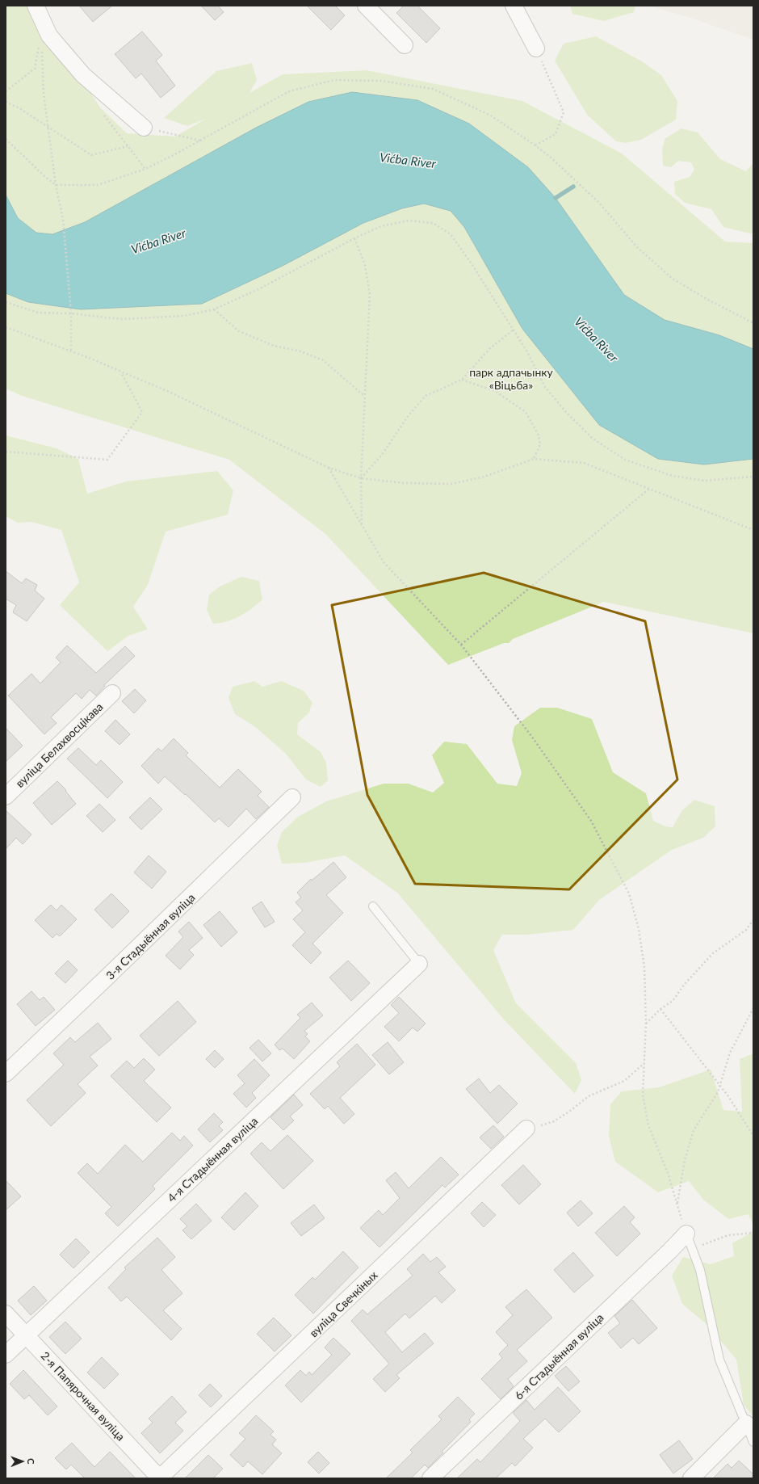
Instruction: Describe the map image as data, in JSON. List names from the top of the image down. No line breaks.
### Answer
{"streets":{"street":["вуліца Белахвосцікава","3-я Стадыённая вуліца","4-я Стадыённая вуліца","вуліца Свечкіных","6-я Стадыённая вуліца","2-я Папярочная вуліца"]},"crossings":[["4-я Стадыённая вуліца","2-я Папярочная вуліца"],["вуліца Свечкіных","2-я Папярочная вуліца"]],"water":["Vićba River"],"parks":["парк адпачынку «Віцьба»"],"north":"right"}
